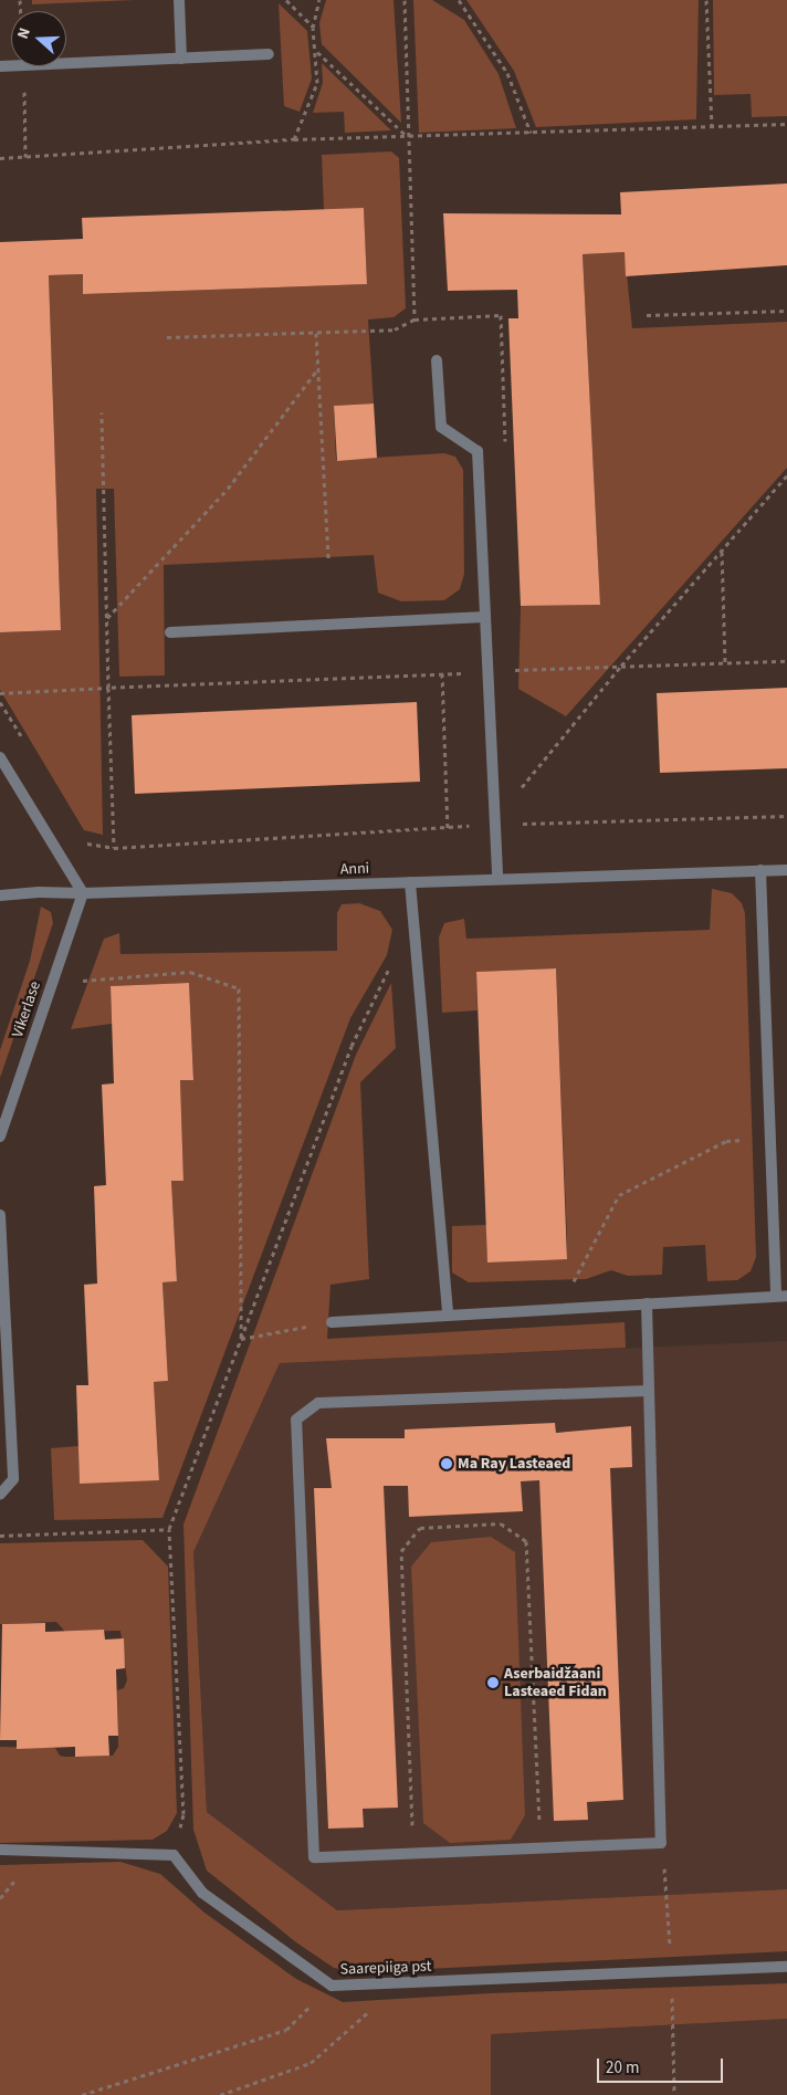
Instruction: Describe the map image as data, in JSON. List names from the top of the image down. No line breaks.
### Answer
{"streets":{"street":["Anni","Vikerlase","Saarepiiga pst"]},"crossings":[["Anni","Vikerlase"]],"places":["Ma Ray Lasteaed","Aserbaidžaani Lasteaed Fidan"],"scale_bar":"20 m","north":"left"}
